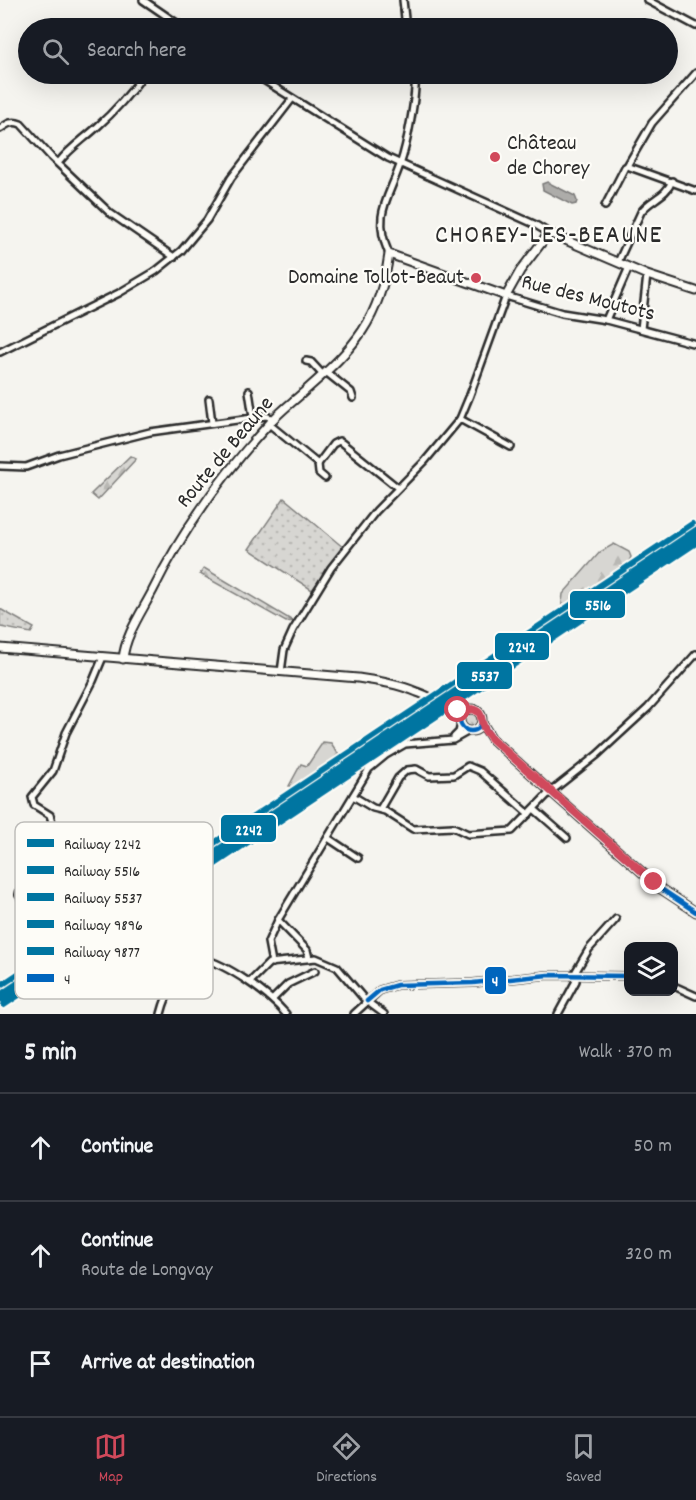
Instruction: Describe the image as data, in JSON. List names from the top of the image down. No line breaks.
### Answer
{"streets":{"street":["Rue des Moutots","Route de Beaune"]},"districts":["CHOREY-LES-BEAUNE"],"places":["Château de Chorey","Domaine Tollot-Beaut"],"lines":["rail line 9896","rail line 2242","rail line 5537","rail line 5516","rail line 9877","transit line 4"],"legend":["Railway 2242","Railway 5516","Railway 5537","Railway 9896","Railway 9877","4"],"page":{"search":"Search here","heading":["5 min","Walk · 370 m"],"list":[["Continue","50 m"],["Continue","Route de Longvay","320 m"],"Arrive at destination"],"nav":["Map","Directions","Saved"]}}
